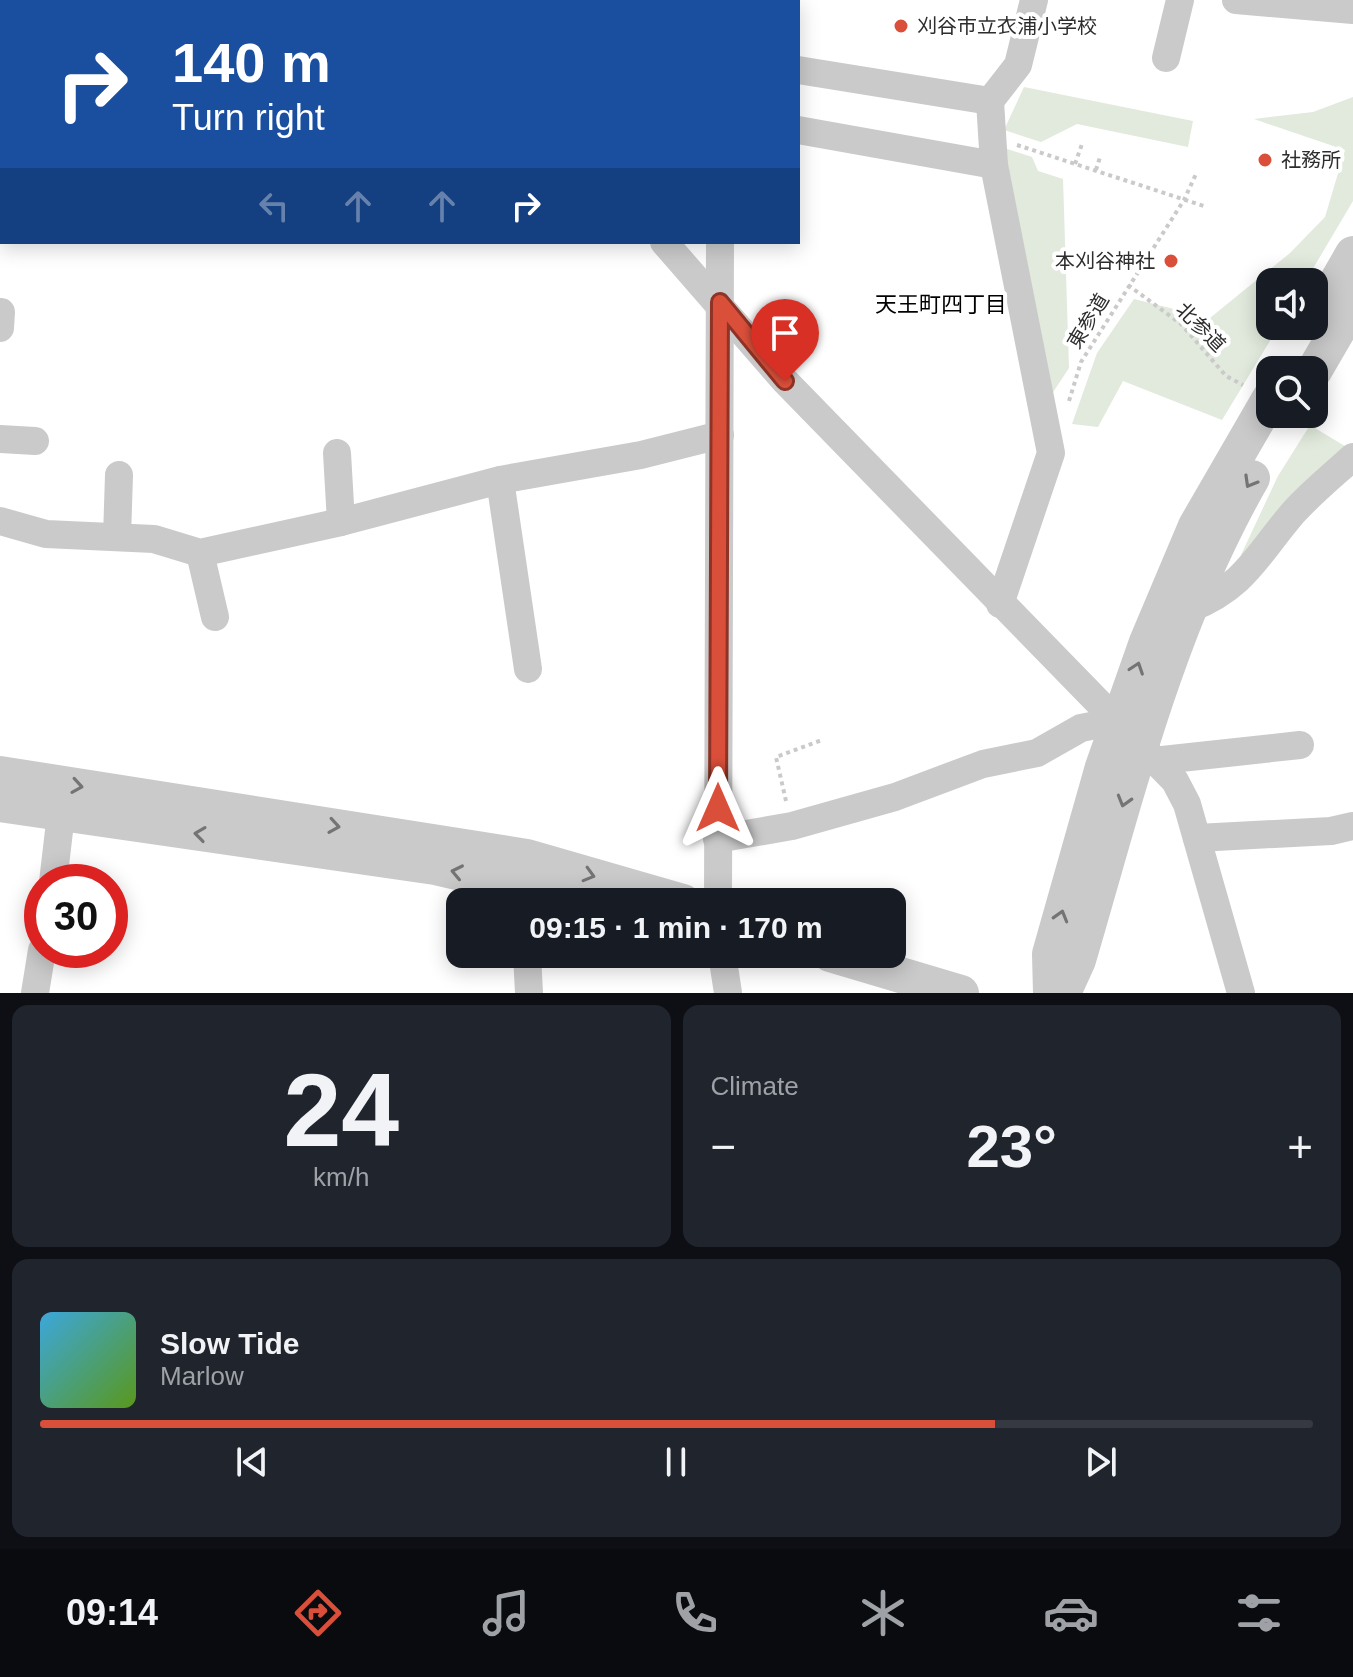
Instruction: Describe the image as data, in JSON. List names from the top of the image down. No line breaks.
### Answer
{"streets":{"path":["東参道","北参道"]},"crossings":[["東参道","北参道"]],"districts":["天王町四丁目"],"places":["刈谷市立衣浦小学校","社務所","本刈谷神社"],"page":{"turn":["140 m","Turn right"],"limit":"30","trip":"09:15 · 1 min · 170 m","tile":[["24","km/h"],"Climate"],"heat":["−","23°","+"],"song":["Slow Tide","Marlow"],"tabs":"09:14"}}
